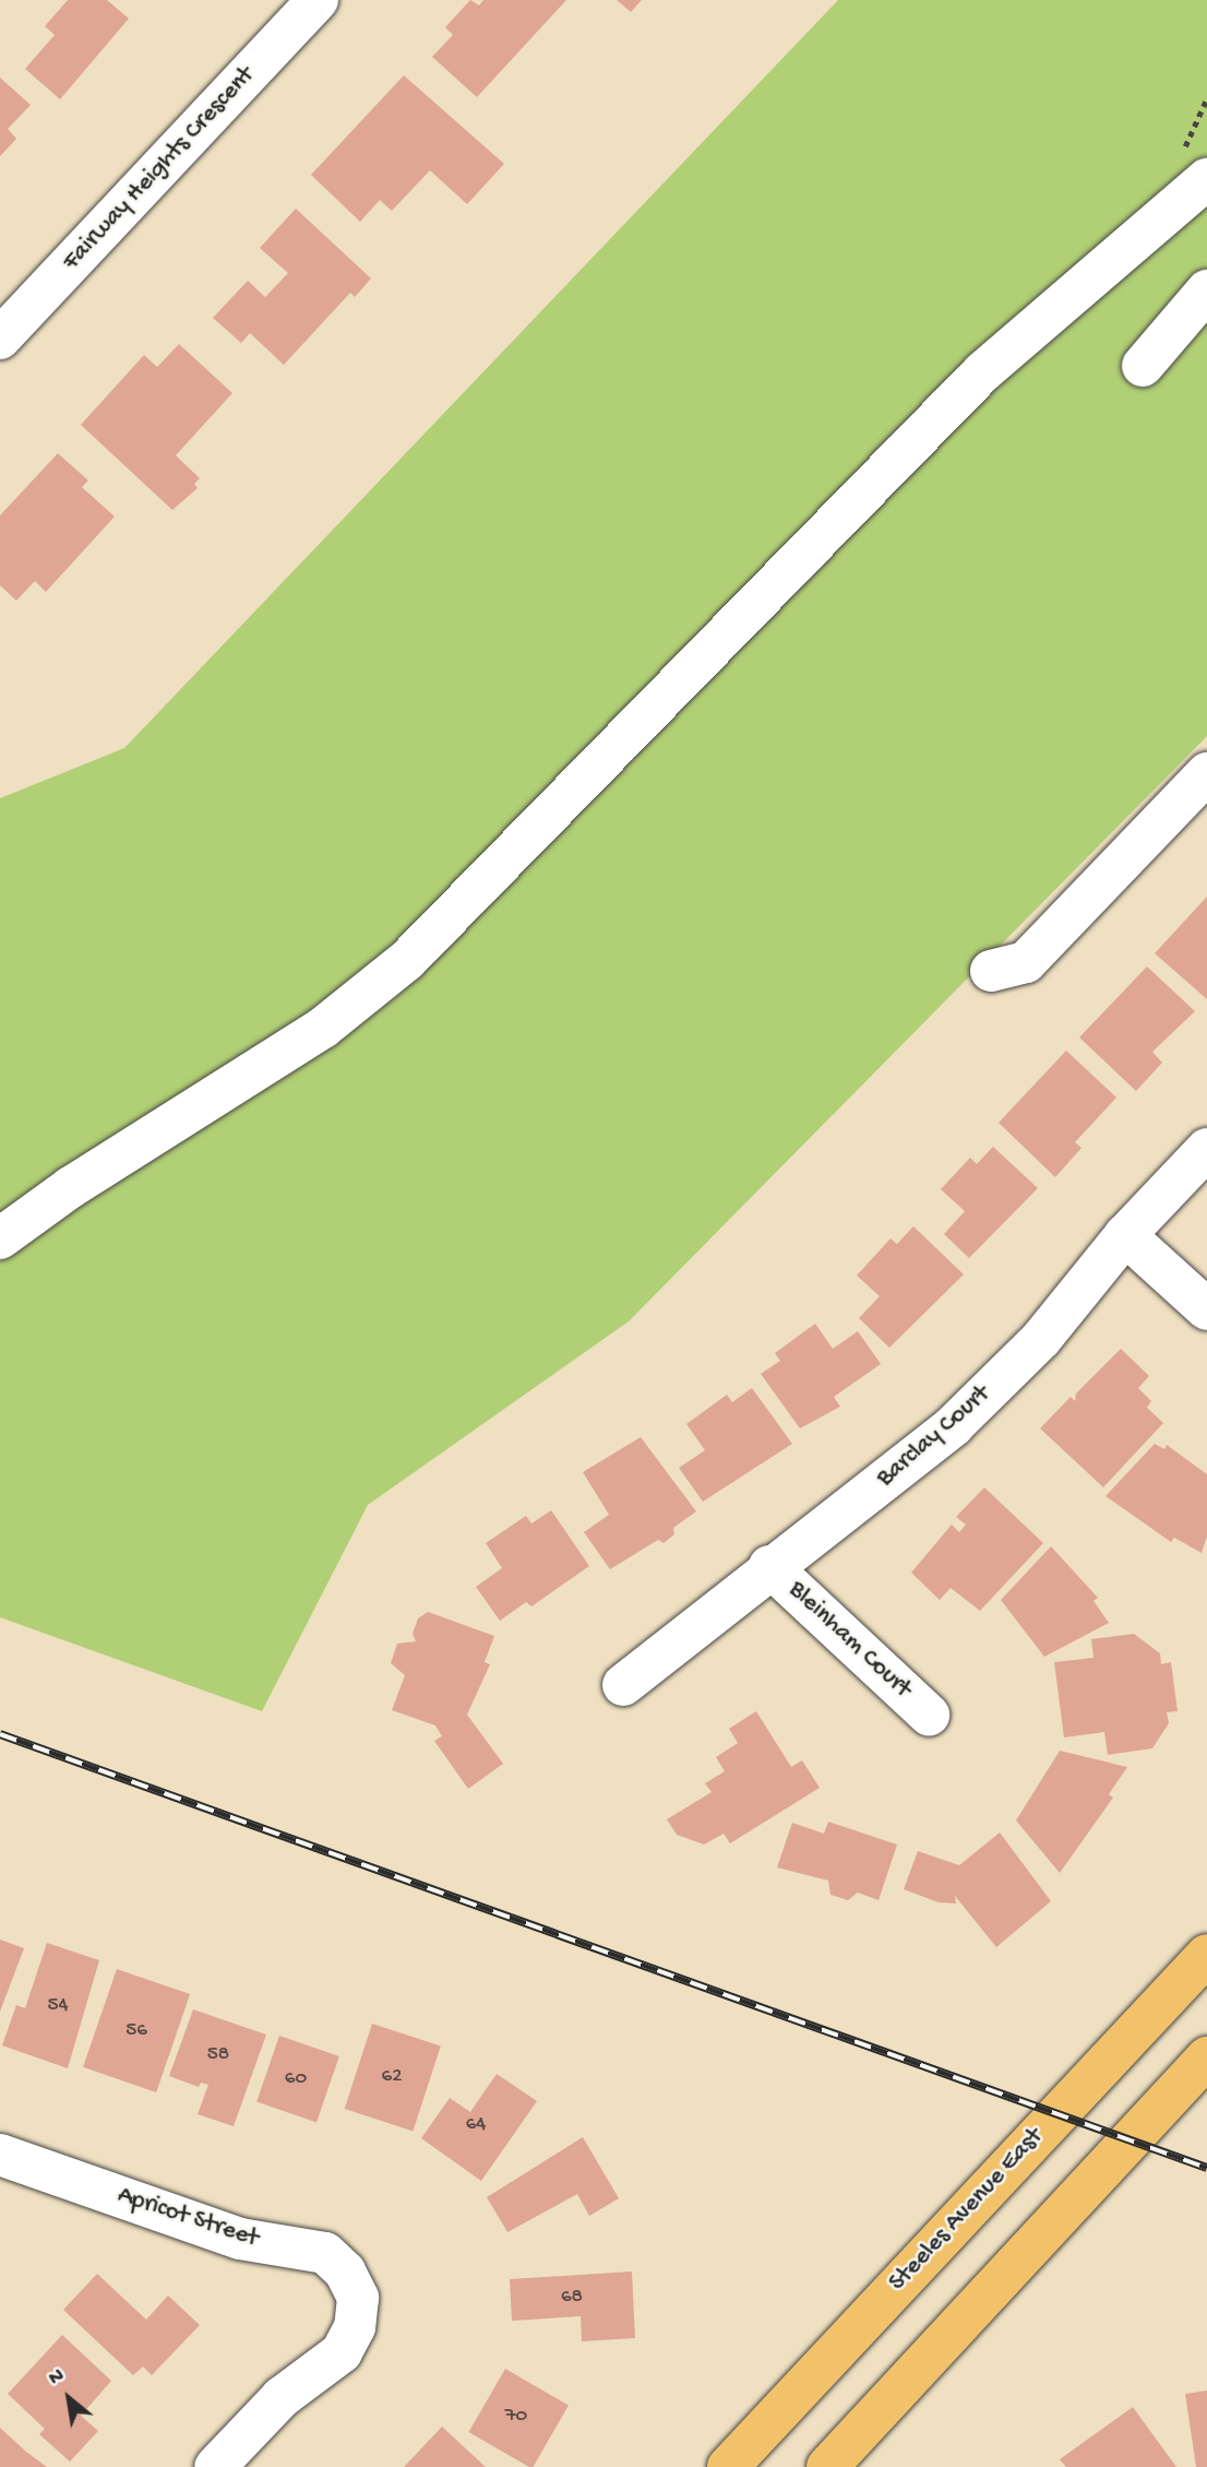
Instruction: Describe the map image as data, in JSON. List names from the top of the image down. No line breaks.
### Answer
{"streets":{"main road":["Steeles Avenue East"],"street":["Fairway Heights Crescent","Barclay Court","Bleinham Court","Apricot Street"]},"crossings":[["Barclay Court","Bleinham Court"]],"house_numbers":["54","56","58","62","60","64","68","70"],"north":"top left"}
